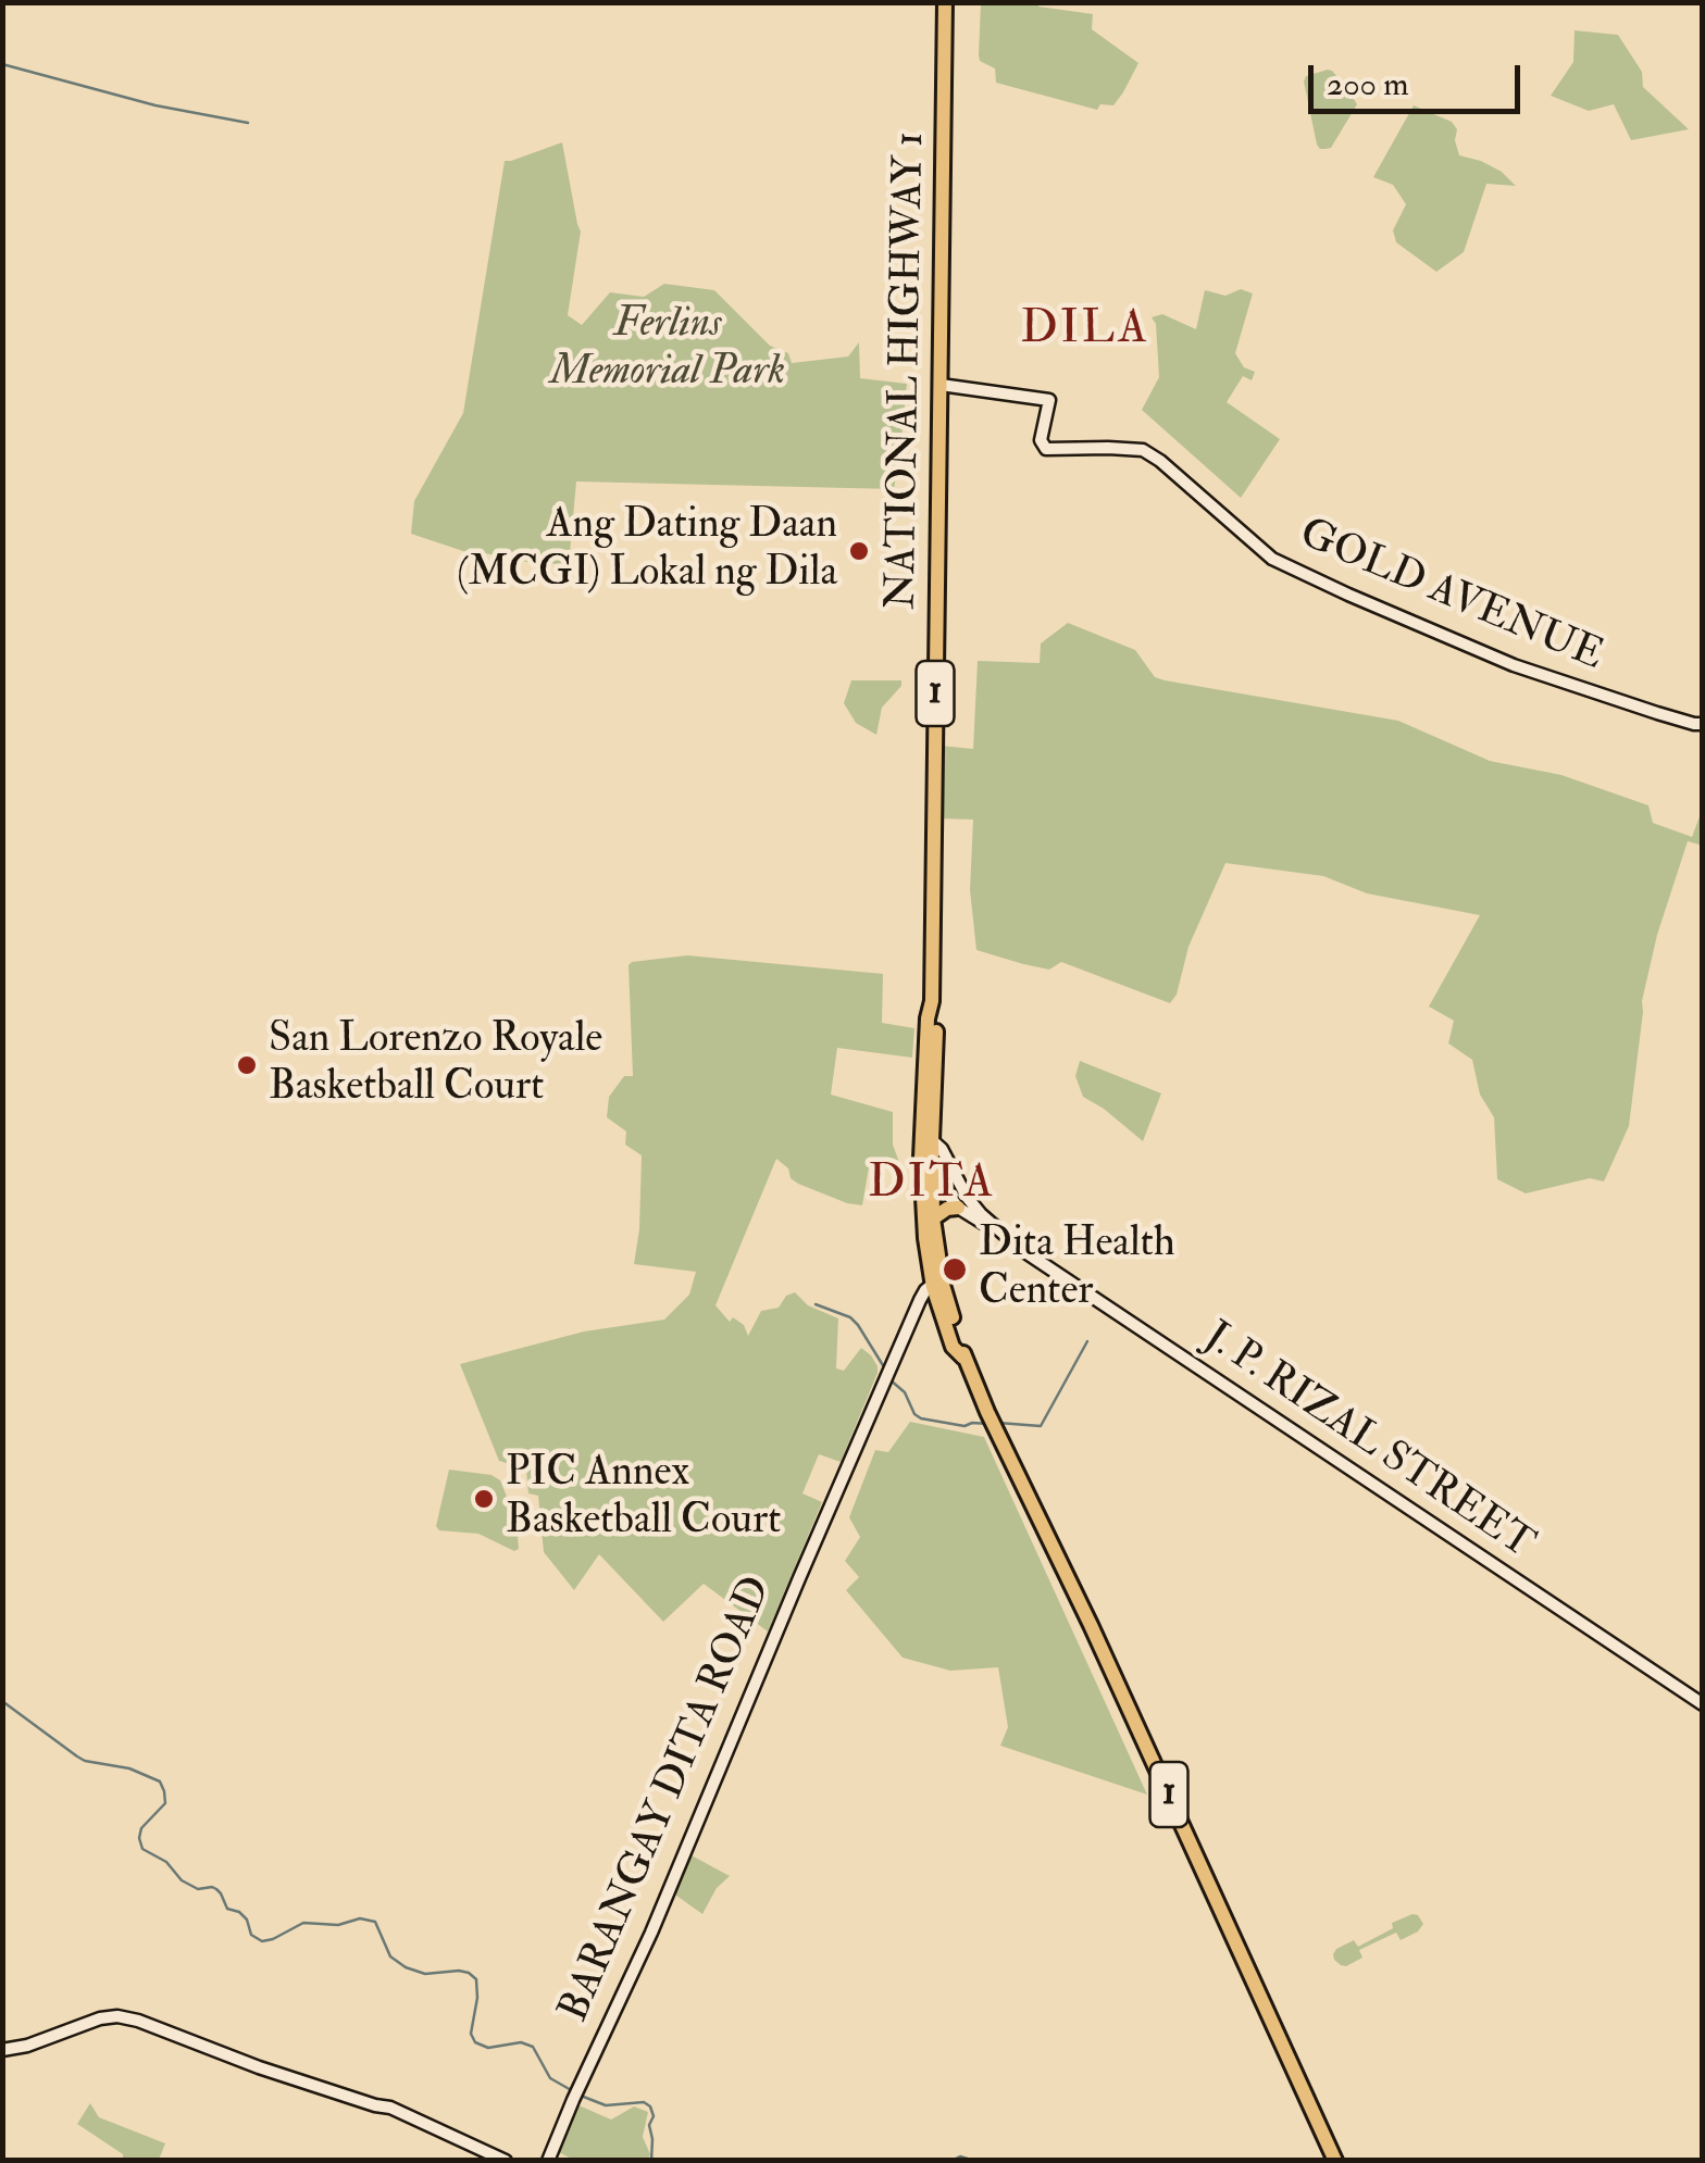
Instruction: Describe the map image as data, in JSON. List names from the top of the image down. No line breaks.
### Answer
{"streets":{"highway":["NATIONAL HIGHWAY 1","1"],"street":["GOLD AVENUE","J. P. RIZAL STREET","BARANGAY DITA ROAD"]},"crossings":[["NATIONAL HIGHWAY 1","GOLD AVENUE"],["NATIONAL HIGHWAY 1","J. P. RIZAL STREET"],["NATIONAL HIGHWAY 1","BARANGAY DITA ROAD"]],"districts":["DILA","DITA"],"parks":["Ferlins Memorial Park"],"places":["Ang Dating Daan (MCGI) Lokal ng Dila","San Lorenzo Royale Basketball Court","Dita Health Center","PIC Annex Basketball Court"],"scale_bar":"200 m"}
